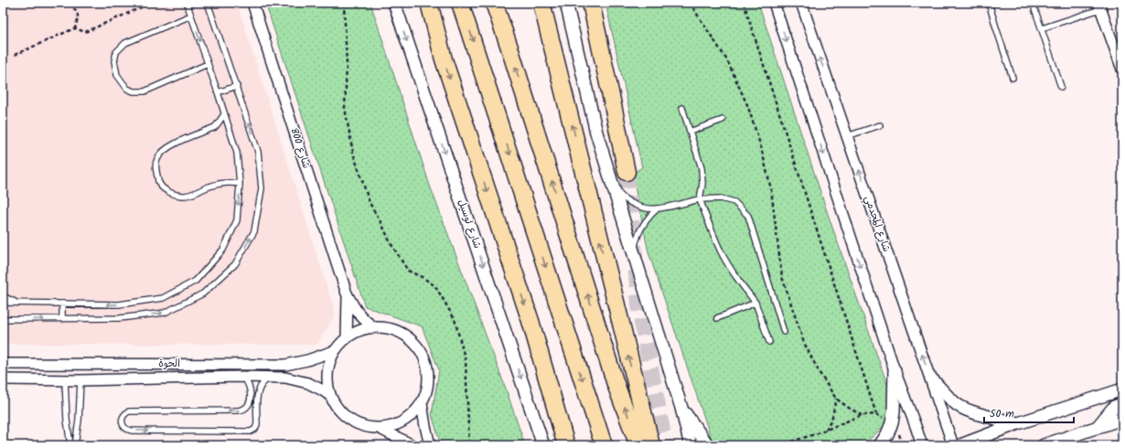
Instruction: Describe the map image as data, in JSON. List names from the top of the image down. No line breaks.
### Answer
{"streets":{"street":["شارع 800","شارع لوسيل","شارع المجدمي","الحوة"]},"crossings":[["شارع 800","الحوة"]],"one_way":["شارع لوسيل"],"scale_bar":"50 m"}
